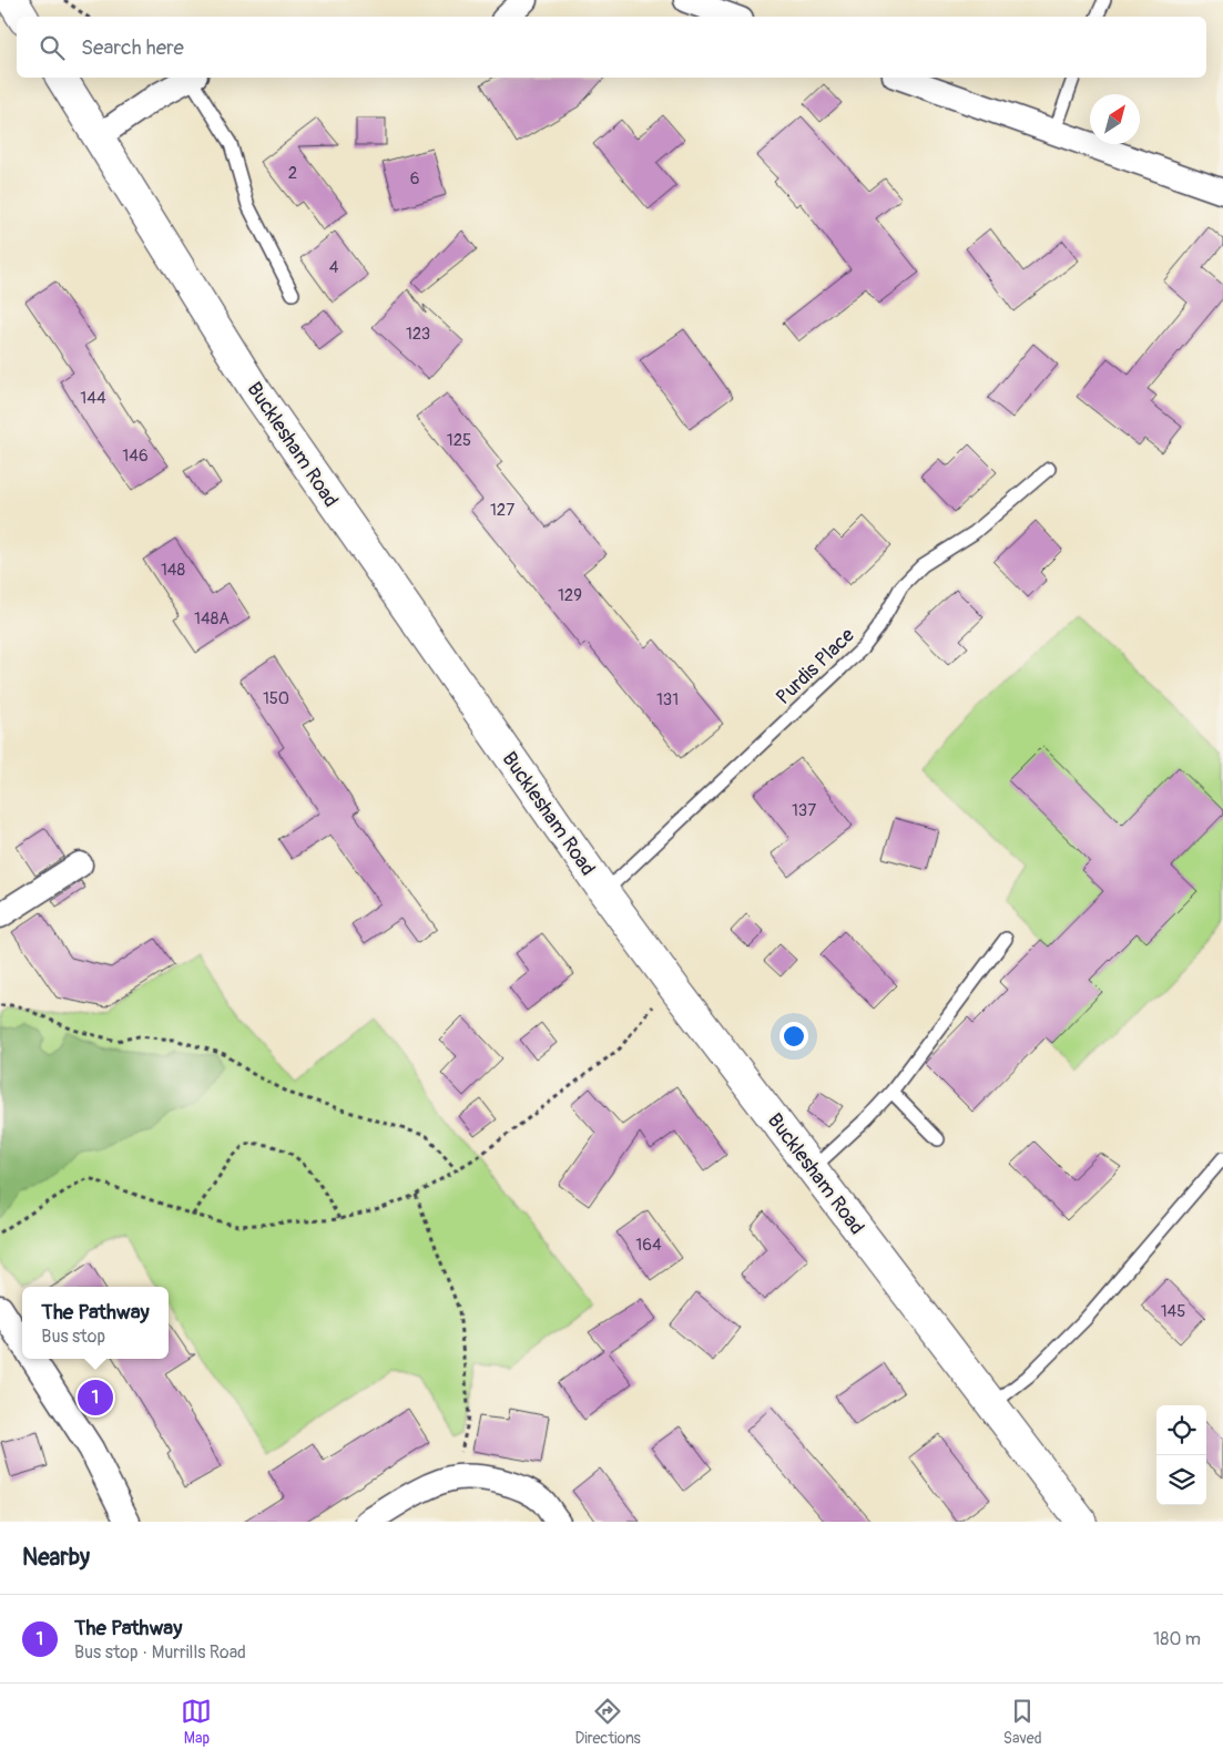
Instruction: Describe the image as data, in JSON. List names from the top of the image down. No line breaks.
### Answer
{"streets":{"street":["Bucklesham Road"],"lane":["Purdis Place"]},"crossings":[["Bucklesham Road","Purdis Place"]],"house_numbers":["2","6","4","123","144","125","146","127","148","129","148A","150","131","137","164","145"],"north":"top right","page":{"search":"Search here","popup":["The Pathway","Bus stop"],"pins":"1","heading":"Nearby","list":[{"mark":"1","name":"The Pathway","note":"Bus stop · Murrills Road","value":"180 m"}],"nav":["Map","Directions","Saved"]}}
